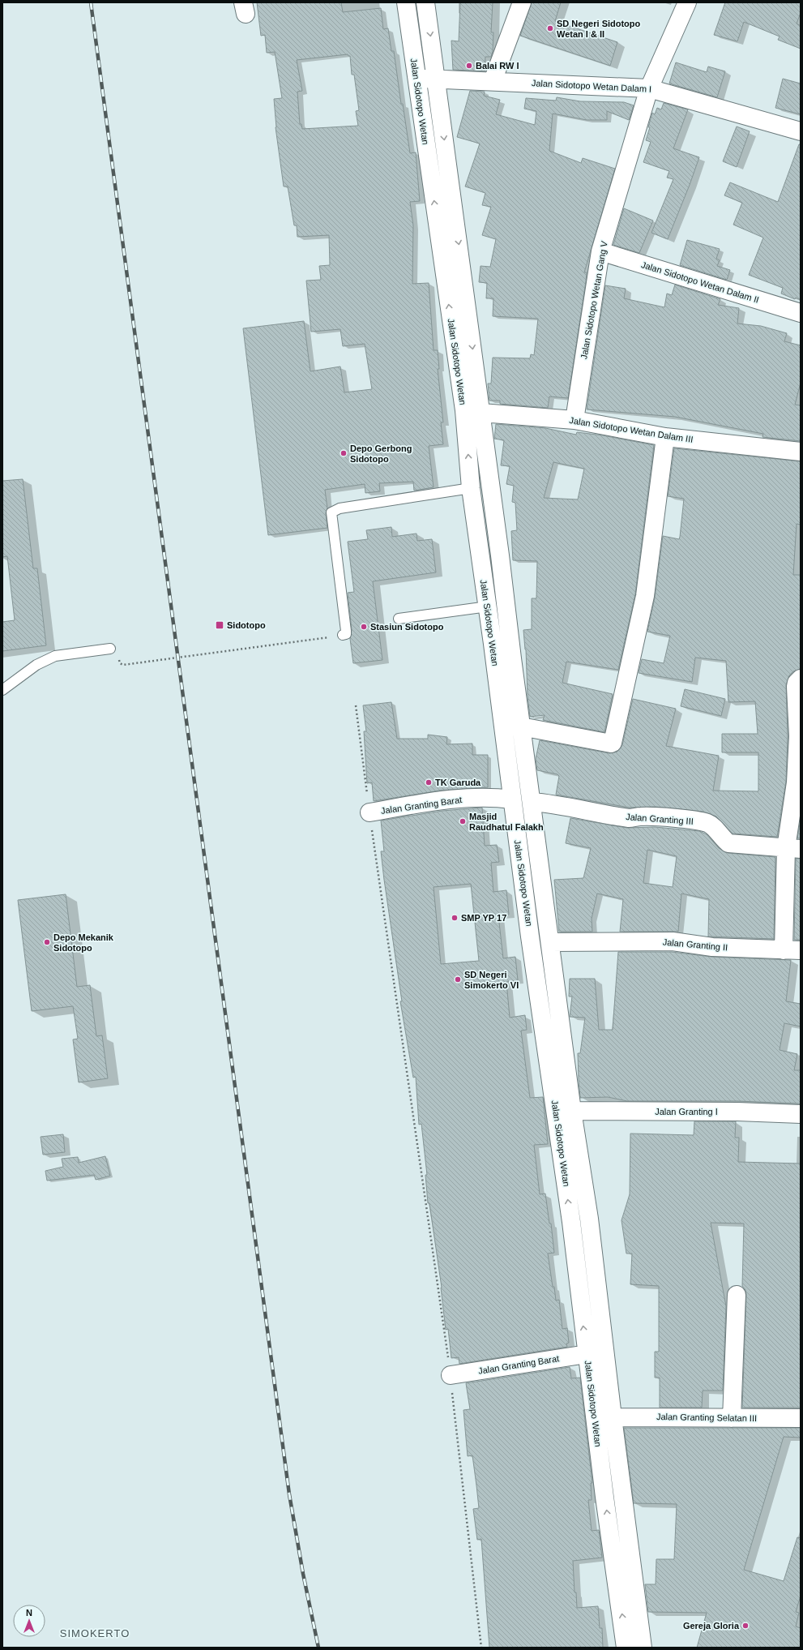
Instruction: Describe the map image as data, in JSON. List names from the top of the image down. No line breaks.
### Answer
{"streets":{"street":["Jalan Sidotopo Wetan Dalam I","Jalan Sidotopo Wetan","Jalan Sidotopo Wetan Dalam II","Jalan Sidotopo Wetan Gang V","Jalan Sidotopo Wetan Dalam III","Jalan Granting Barat","Jalan Granting III","Jalan Granting II","Jalan Granting I","Jalan Granting Selatan III"]},"crossings":[["Jalan Sidotopo Wetan Dalam I","Jalan Sidotopo Wetan"],["Jalan Sidotopo Wetan Dalam I","Jalan Sidotopo Wetan Gang V"],["Jalan Sidotopo Wetan","Jalan Sidotopo Wetan Dalam III"],["Jalan Sidotopo Wetan","Jalan Granting Barat"],["Jalan Sidotopo Wetan","Jalan Granting III"],["Jalan Sidotopo Wetan","Jalan Granting II"],["Jalan Sidotopo Wetan","Jalan Granting I"],["Jalan Sidotopo Wetan","Jalan Granting Selatan III"],["Jalan Sidotopo Wetan Dalam II","Jalan Sidotopo Wetan Gang V"],["Jalan Sidotopo Wetan Gang V","Jalan Sidotopo Wetan Dalam III"]],"districts":["SIMOKERTO"],"places":{"other":["SD Negeri Sidotopo Wetan I & II","Balai RW I","Depo Gerbong Sidotopo","Stasiun Sidotopo","TK Garuda","Masjid Raudhatul Falakh","SMP YP 17","Depo Mekanik Sidotopo","SD Negeri Simokerto VI","Gereja Gloria"],"transit":["Sidotopo"]},"north":"top"}
